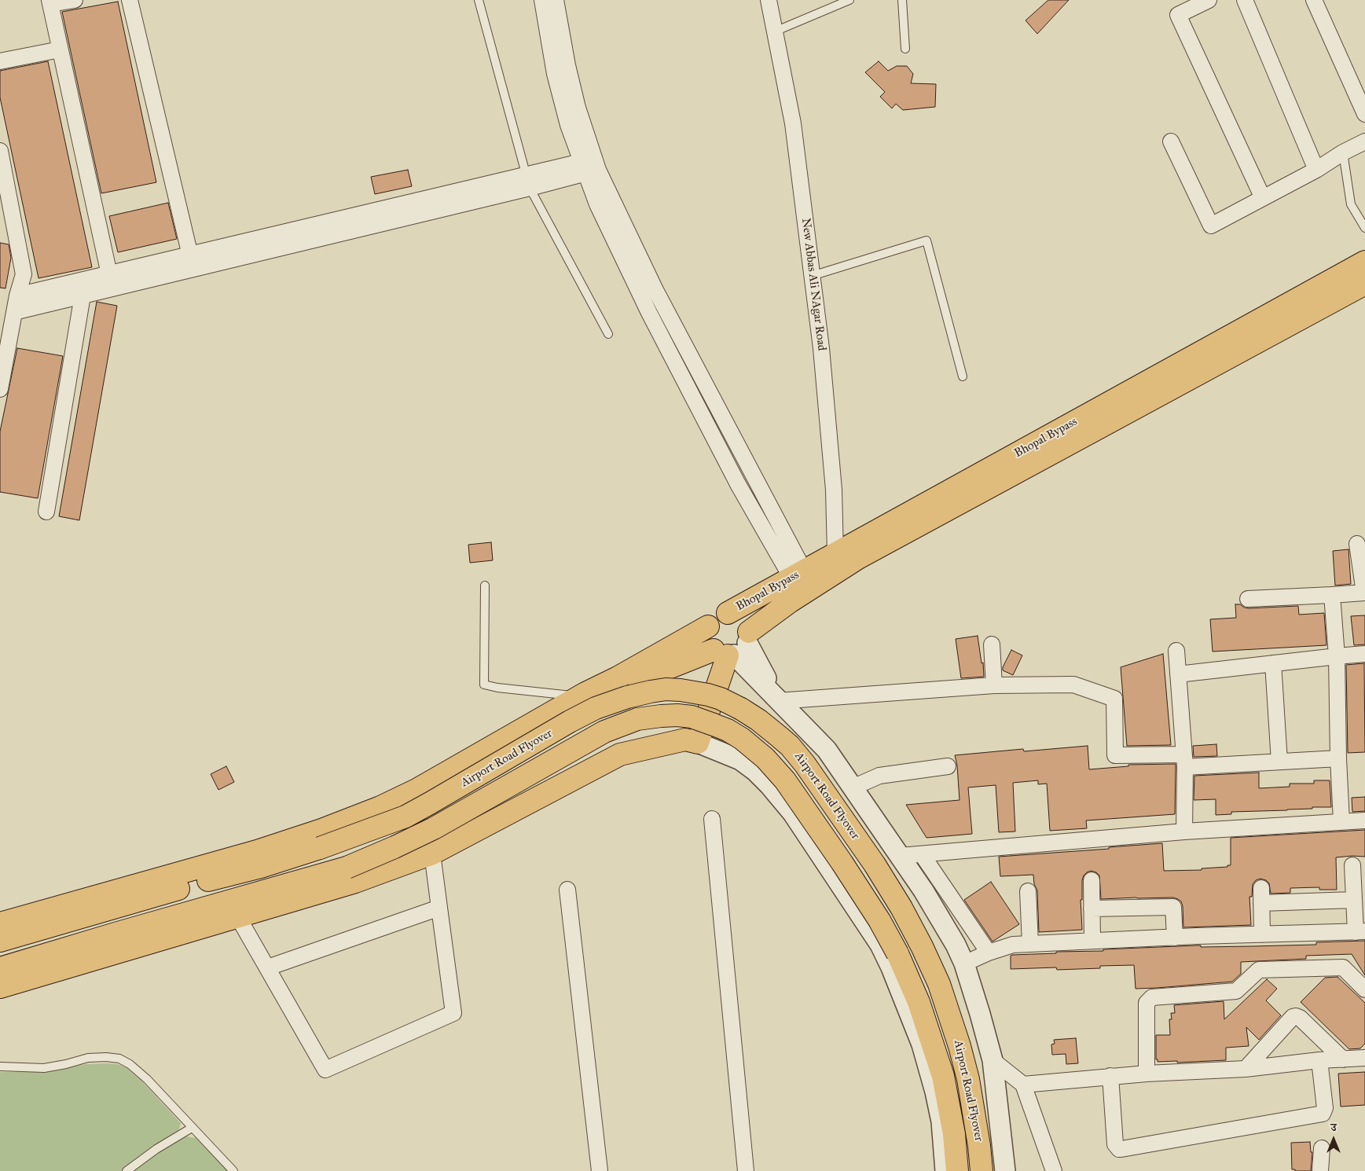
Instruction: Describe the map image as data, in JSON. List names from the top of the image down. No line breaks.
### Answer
{"streets":{"main road":["Bhopal Bypass","Airport Road Flyover"],"street":["New Abbas Ali NAgar Road"]},"crossings":[["New Abbas Ali NAgar Road","Bhopal Bypass"]],"north":"top"}
